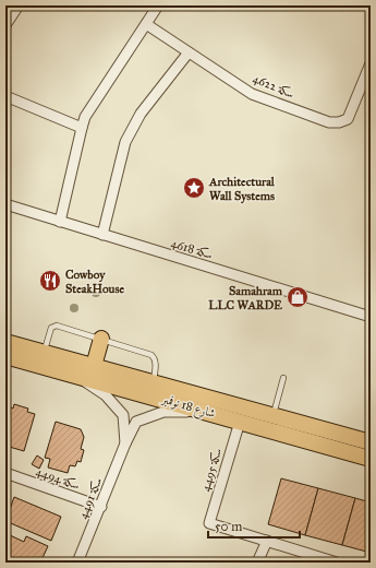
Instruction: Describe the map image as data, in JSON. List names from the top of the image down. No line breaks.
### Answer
{"streets":{"main road":["شارع 18 نوفمبر"],"street":["سكة 4622","سكة 4618","سكة 4495","سكة 4494","سكة 4491"]},"crossings":[["شارع 18 نوفمبر","سكة 4495"],["شارع 18 نوفمبر","سكة 4491"],["سكة 4494","سكة 4491"]],"places":{"place":["Architectural Wall Systems"],"restaurant":["Cowboy SteakHouse"],"shop":["Samahram LLC WARDE"]},"scale_bar":"50 m"}
